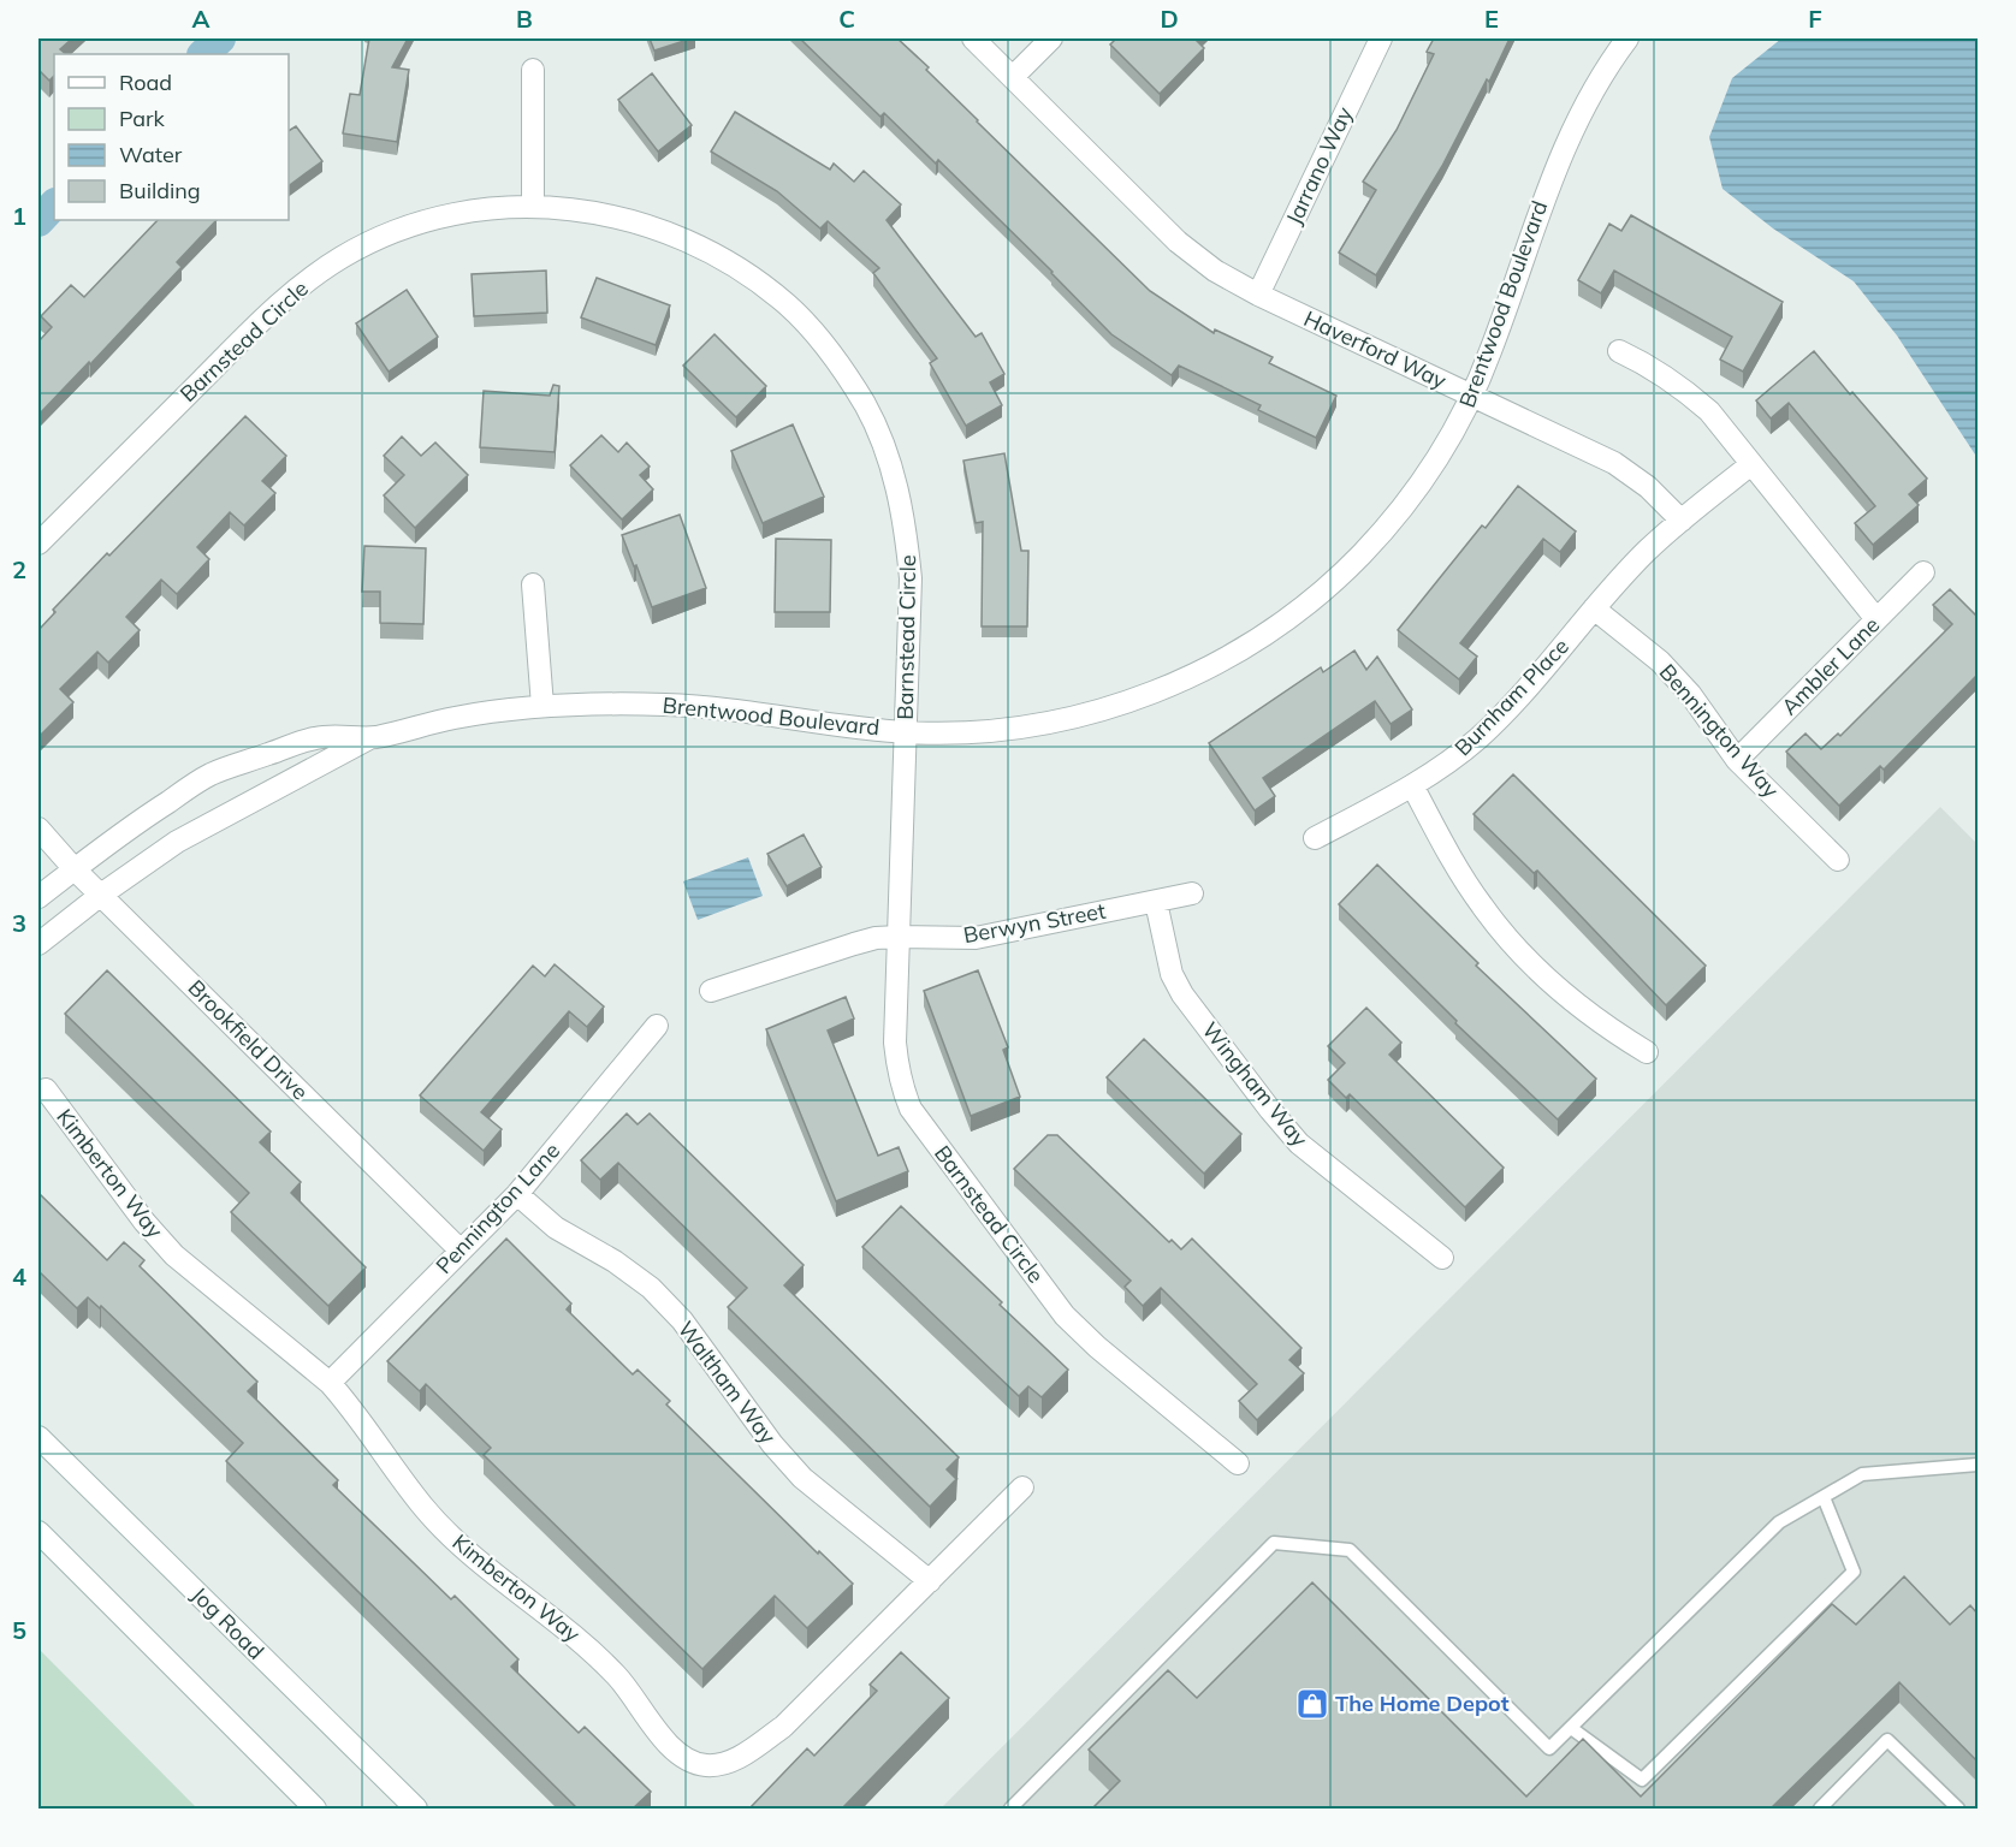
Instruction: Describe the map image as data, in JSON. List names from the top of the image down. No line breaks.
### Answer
{"streets":{"street":["Jarrano Way","Brentwood Boulevard","Barnstead Circle","Haverford Way","Ambler Lane","Burnham Place","Bennington Way","Berwyn Street","Brookfield Drive","Wingham Way","Kimberton Way","Pennington Lane","Waltham Way","Jog Road"]},"crossings":[["Jarrano Way","Haverford Way"],["Brentwood Boulevard","Barnstead Circle"],["Brentwood Boulevard","Haverford Way"],["Brentwood Boulevard","Brookfield Drive"],["Barnstead Circle","Berwyn Street"],["Haverford Way","Burnham Place"],["Ambler Lane","Bennington Way"],["Burnham Place","Bennington Way"],["Berwyn Street","Wingham Way"],["Brookfield Drive","Pennington Lane"],["Kimberton Way","Pennington Lane"],["Kimberton Way","Waltham Way"],["Pennington Lane","Waltham Way"]],"places":{"shop":["The Home Depot"]},"legend":["Road","Park","Water","Building"],"grid":{"columns":["A","B","C","D","E","F"],"rows":["1","2","3","4","5"]}}
